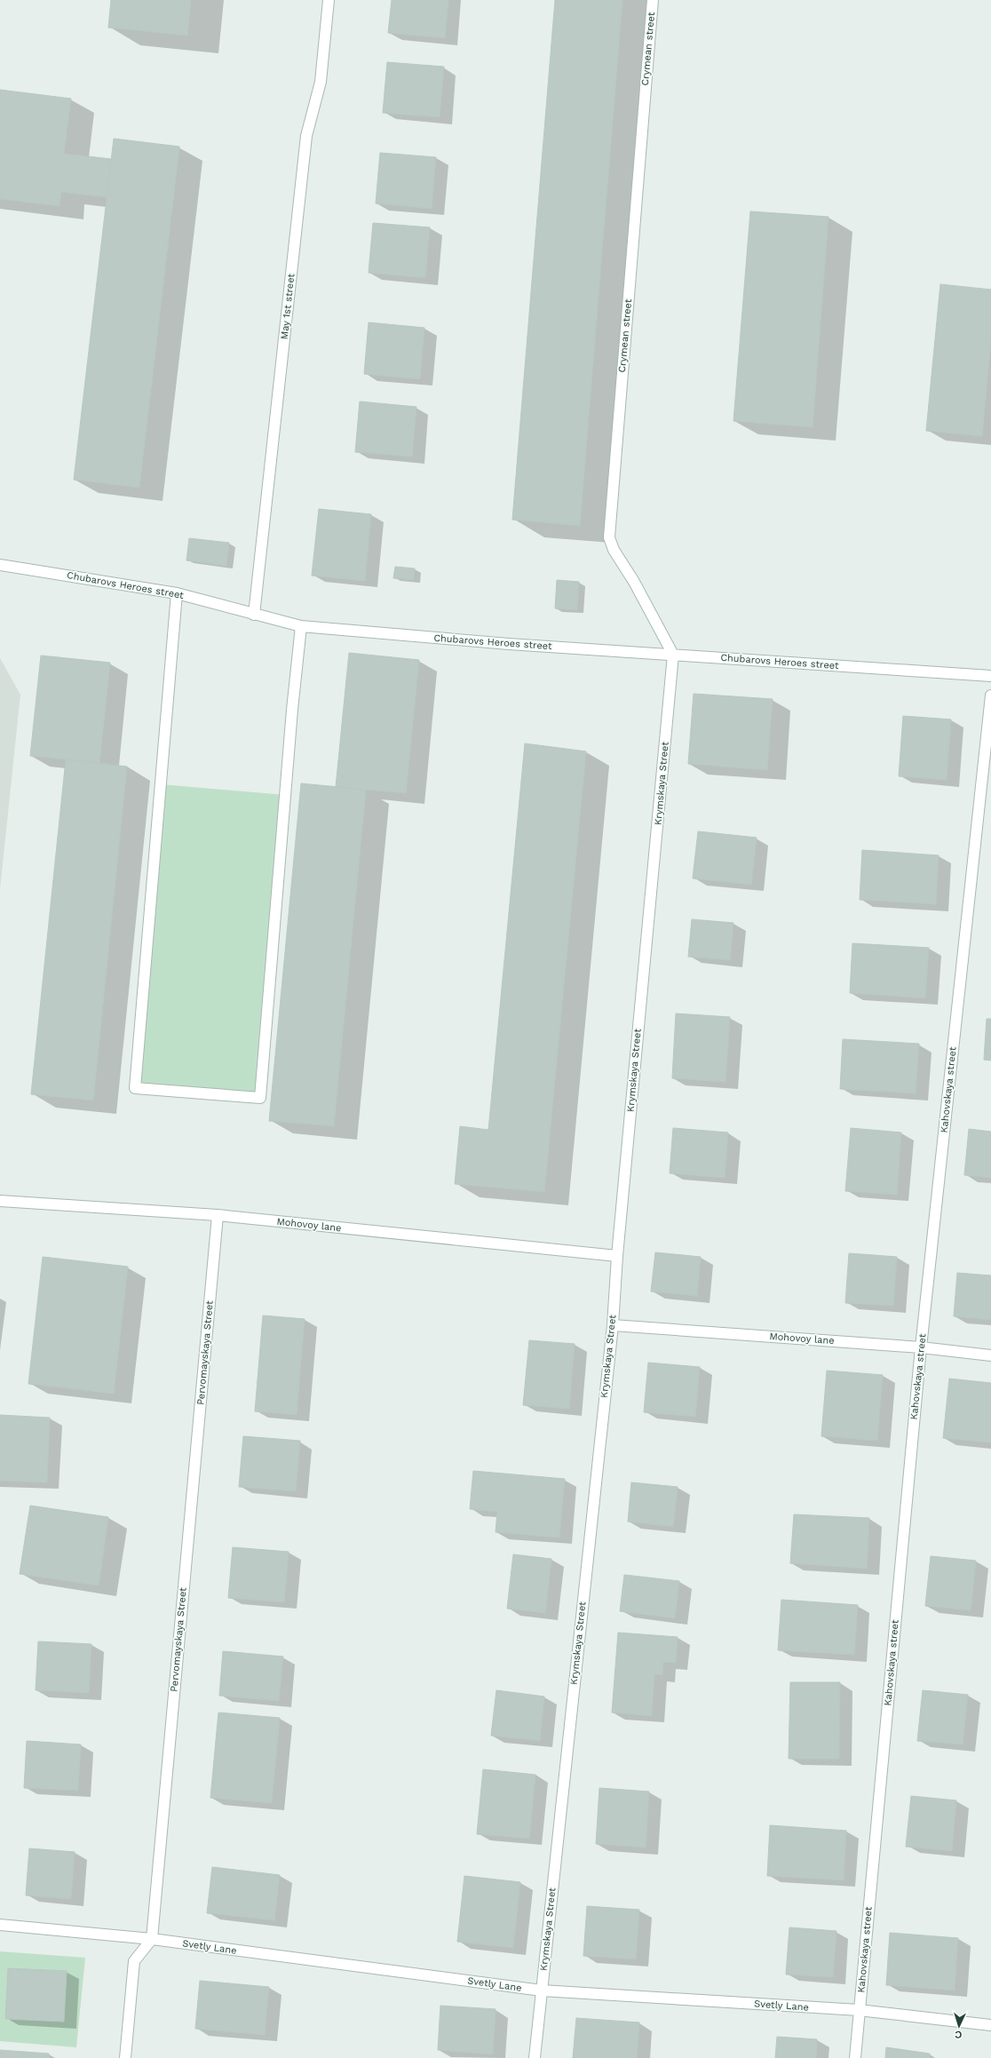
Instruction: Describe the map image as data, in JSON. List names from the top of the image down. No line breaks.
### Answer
{"streets":{"street":["Crymean street","May 1st street","Chubarovs Heroes street","Krymskaya Street","Kahovskaya street","Mohovoy lane","Pervomayskaya Street","Svetly Lane"]},"crossings":[["Crymean street","Chubarovs Heroes street"],["Crymean street","Krymskaya Street"],["May 1st street","Chubarovs Heroes street"],["Chubarovs Heroes street","Krymskaya Street"],["Krymskaya Street","Mohovoy lane"],["Krymskaya Street","Svetly Lane"],["Kahovskaya street","Mohovoy lane"],["Kahovskaya street","Svetly Lane"],["Mohovoy lane","Pervomayskaya Street"],["Pervomayskaya Street","Svetly Lane"]],"north":"bottom"}
